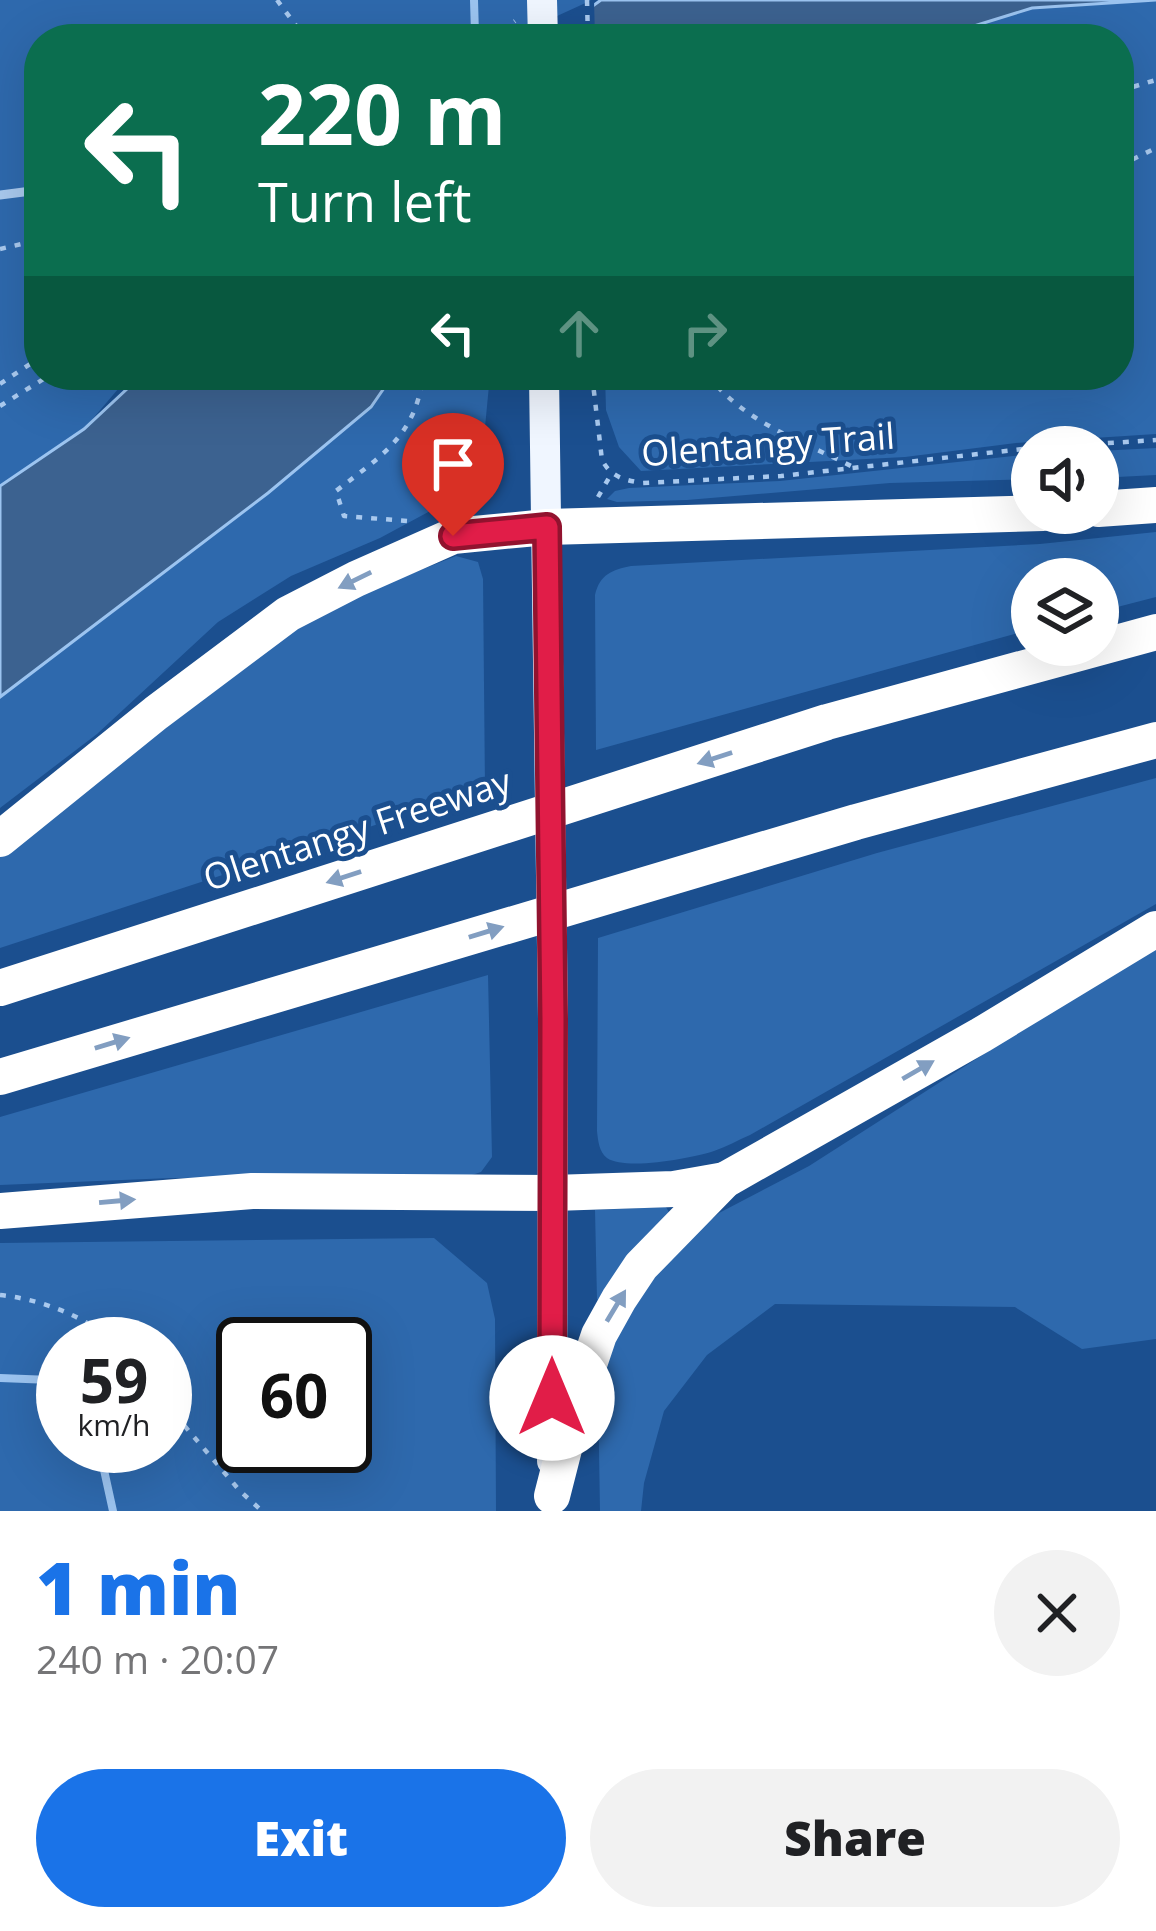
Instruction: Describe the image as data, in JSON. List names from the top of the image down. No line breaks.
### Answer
{"streets":{"highway":["Olentangy Freeway"],"path":["Olentangy Trail"]},"page":{"turn":["220 m","Turn left"],"speed":"59 km/h","limit":"60","heading":["1 min","240 m · 20:07"],"buttons":["Exit","Share"]}}
